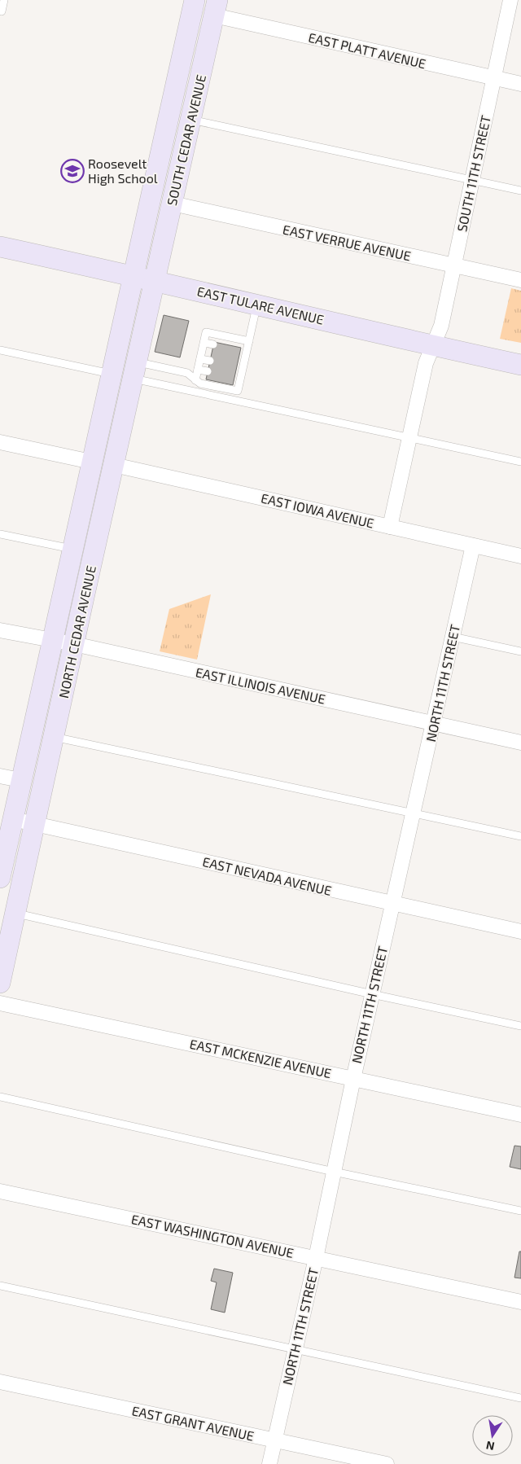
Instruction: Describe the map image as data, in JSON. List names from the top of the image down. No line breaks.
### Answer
{"streets":{"main road":["SOUTH CEDAR AVENUE","EAST TULARE AVENUE","NORTH CEDAR AVENUE"],"street":["EAST PLATT AVENUE","SOUTH 11TH STREET","EAST VERRUE AVENUE","EAST IOWA AVENUE","NORTH 11TH STREET","EAST ILLINOIS AVENUE","EAST NEVADA AVENUE","EAST MCKENZIE AVENUE","EAST WASHINGTON AVENUE","EAST GRANT AVENUE"]},"crossings":[["EAST PLATT AVENUE","SOUTH CEDAR AVENUE"],["EAST PLATT AVENUE","SOUTH 11TH STREET"],["SOUTH CEDAR AVENUE","EAST VERRUE AVENUE"],["SOUTH CEDAR AVENUE","EAST TULARE AVENUE"],["SOUTH CEDAR AVENUE","NORTH CEDAR AVENUE"],["SOUTH 11TH STREET","EAST VERRUE AVENUE"],["SOUTH 11TH STREET","EAST TULARE AVENUE"],["EAST TULARE AVENUE","NORTH CEDAR AVENUE"],["EAST IOWA AVENUE","NORTH CEDAR AVENUE"],["EAST IOWA AVENUE","NORTH 11TH STREET"],["NORTH CEDAR AVENUE","EAST ILLINOIS AVENUE"],["NORTH CEDAR AVENUE","EAST NEVADA AVENUE"],["NORTH 11TH STREET","EAST ILLINOIS AVENUE"],["NORTH 11TH STREET","EAST NEVADA AVENUE"],["NORTH 11TH STREET","EAST MCKENZIE AVENUE"],["NORTH 11TH STREET","EAST WASHINGTON AVENUE"],["NORTH 11TH STREET","EAST GRANT AVENUE"]],"places":{"school or university":["Roosevelt High School"]},"north":"bottom"}
